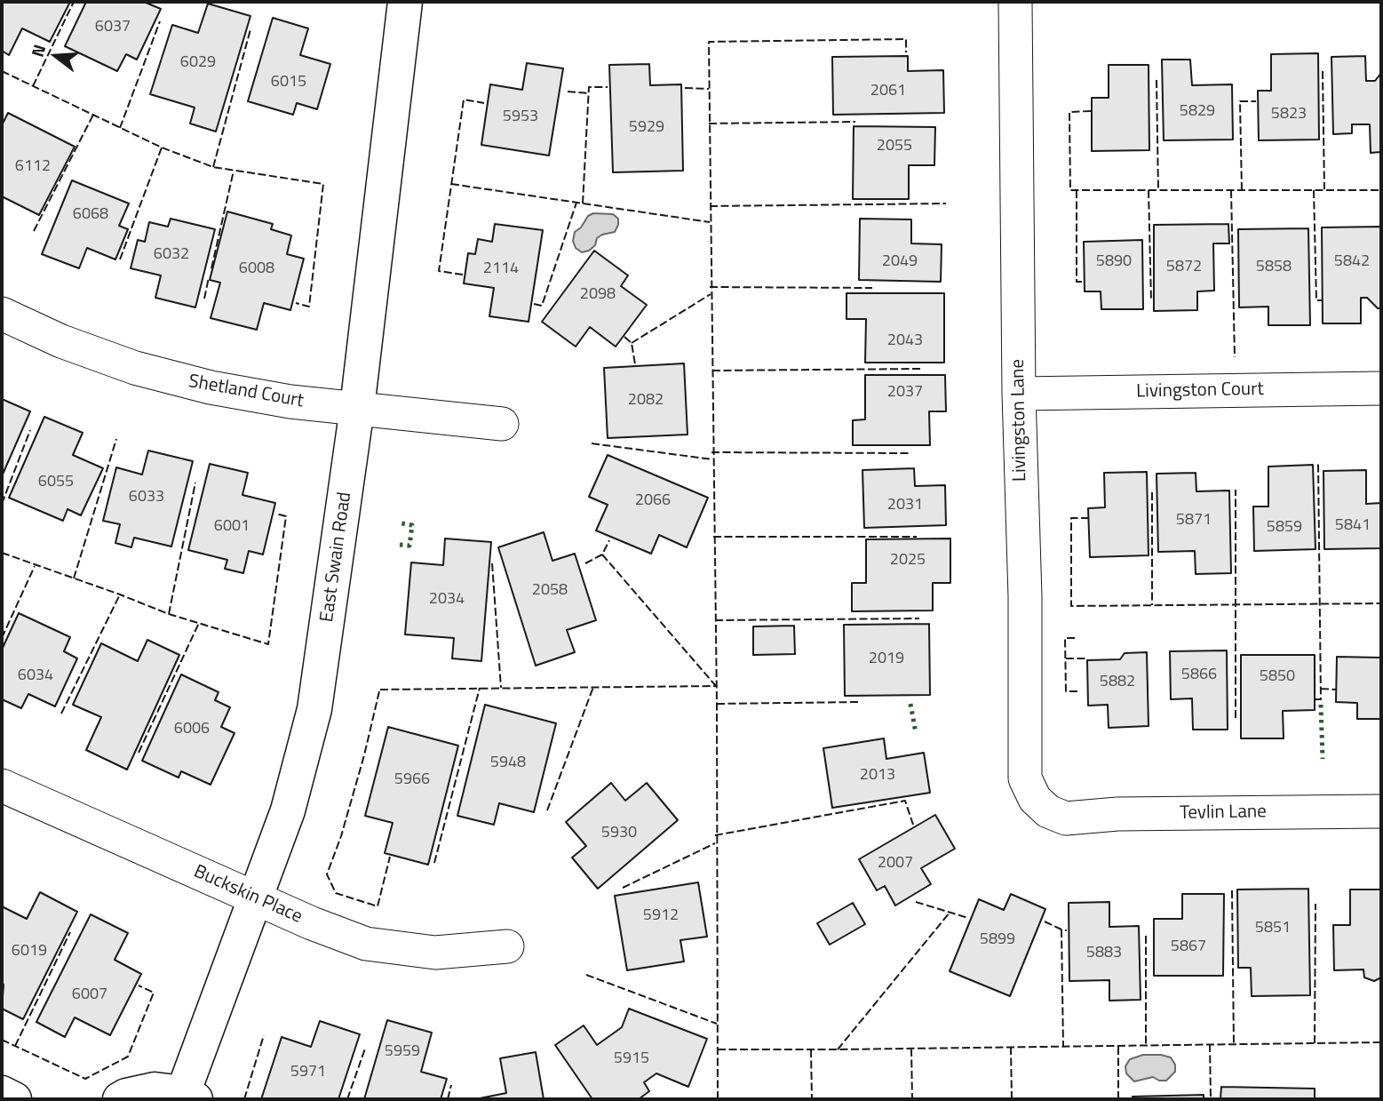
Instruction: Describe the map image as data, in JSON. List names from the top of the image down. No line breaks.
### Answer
{"streets":{"street":["Livingston Court","Shetland Court","Livingston Lane","East Swain Road","Tevlin Lane","Buckskin Place"]},"crossings":[["Livingston Court","Livingston Lane"],["Shetland Court","East Swain Road"],["Livingston Lane","Tevlin Lane"],["East Swain Road","Buckskin Place"]],"house_numbers":["6037","6029","6015","2061","5829","5823","5953","5929","2055","6112","6068","6032","2049","5890","5842","5872","5858","6008","2114","2098","2043","2037","2082","6055","6033","2066","2031","5871","5841","6001","5859","2025","2058","2034","2019","5866","6034","5850","5882","6006","5948","2013","5966","5930","2007","5912","5851","5899","5867","6019","5883","6007","5959","5915","5971"],"north":"left"}
